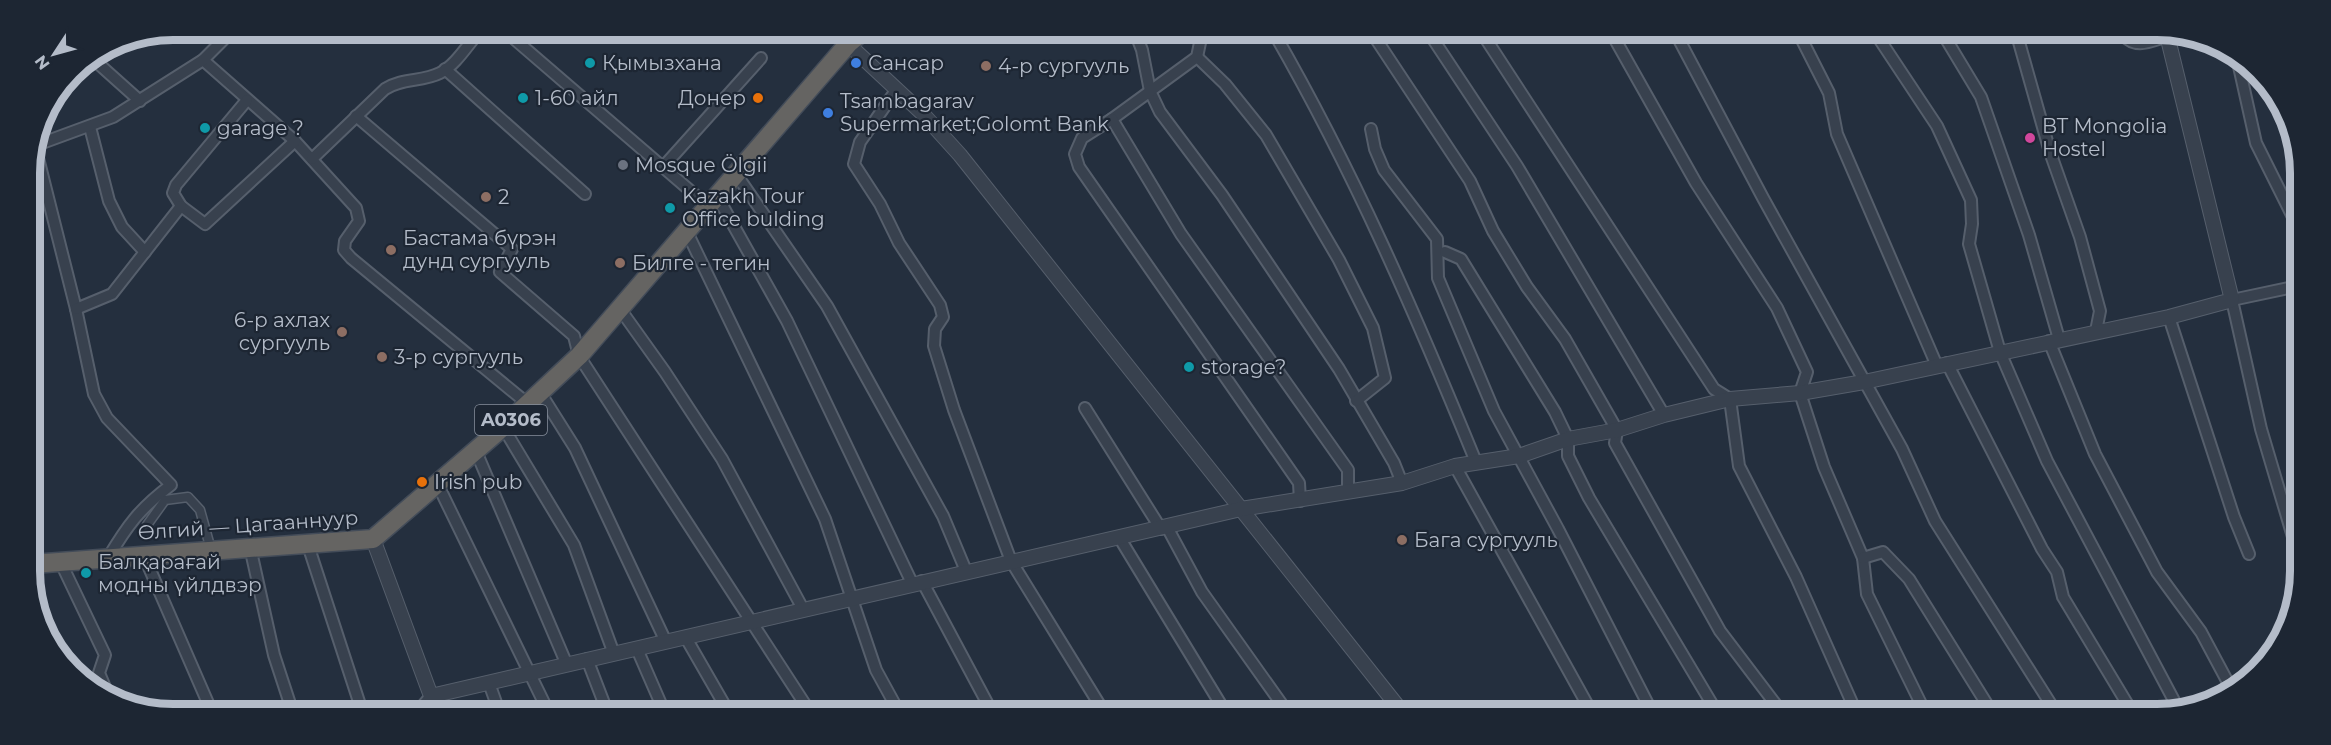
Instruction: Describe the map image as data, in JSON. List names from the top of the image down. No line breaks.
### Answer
{"streets":{"highway":["A0306","Өлгий — Цагааннуур"]},"places":["Қымызхана","Сансар","4-р сургууль","1-60 айл","Донер","Tsambagarav Supermarket;Golomt Bank","garage ?","BT Mongolia Hostel","Mosque Ölgii","2","Kazakh Tour Office bulding","Бастама бүрэн дунд сургууль","Билге - тегин","6-р ахлах сургууль","3-р сургууль","storage?","Irish pub","Бага сургууль","Балқарағай модны үйлдвэр"],"north":"bottom left"}
